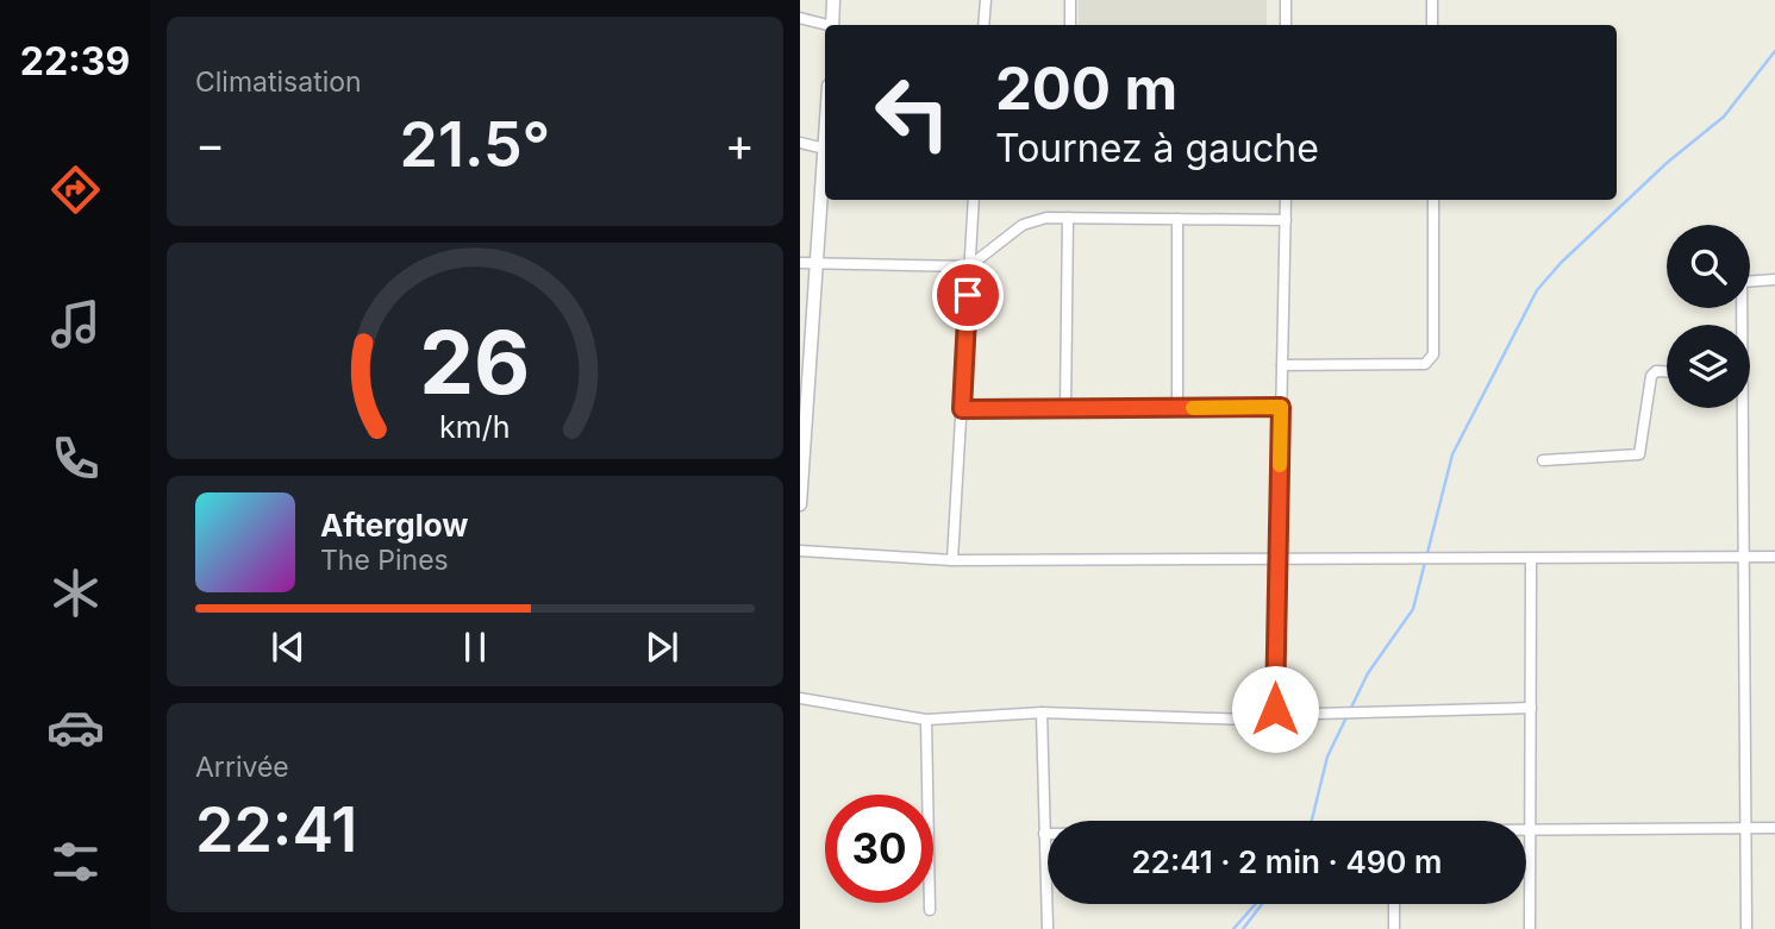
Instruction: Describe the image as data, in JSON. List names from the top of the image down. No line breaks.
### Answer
{"page":{"tabs":"22:39","tile":["Climatisation",["Arrivée","22:41"]],"turn":["200 m","Tournez à gauche"],"heat":["−","21.5°","+"],"song":["Afterglow","The Pines"],"limit":"30","trip":"22:41 · 2 min · 490 m","gauge":["26","km/h"]}}
